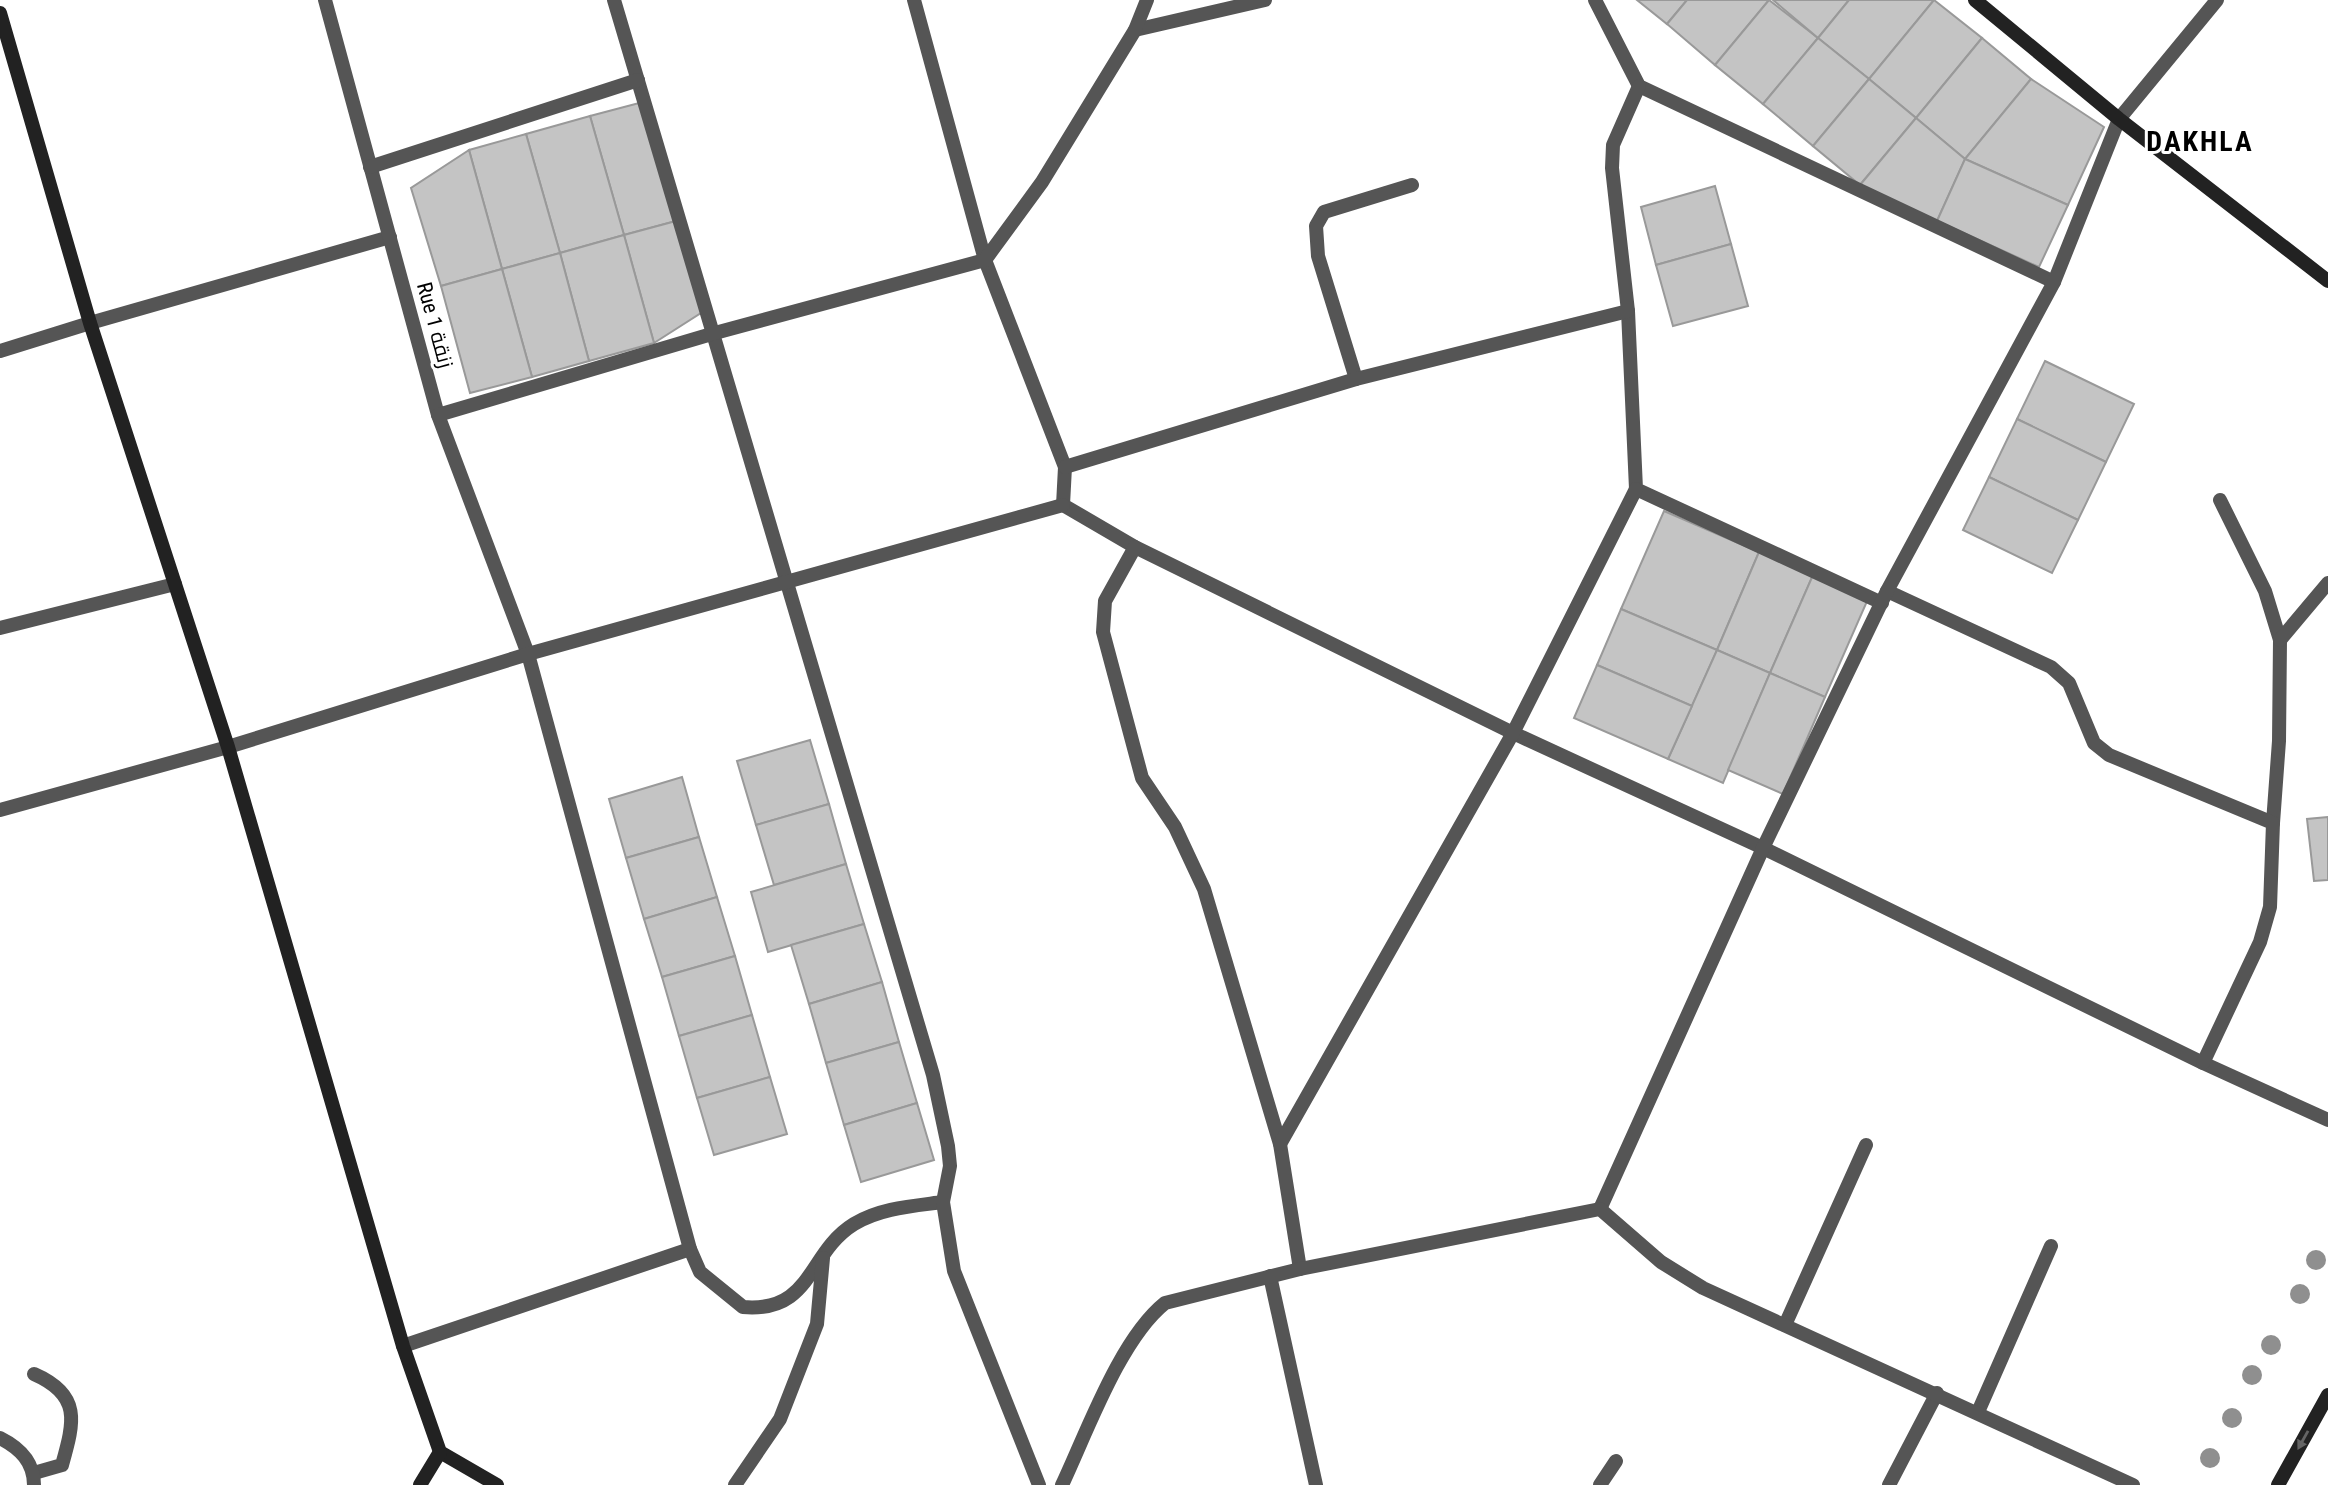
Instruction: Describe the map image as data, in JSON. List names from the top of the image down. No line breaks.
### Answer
{"streets":{"street":["Rue 1 زنقة"]},"districts":["DAKHLA"]}
